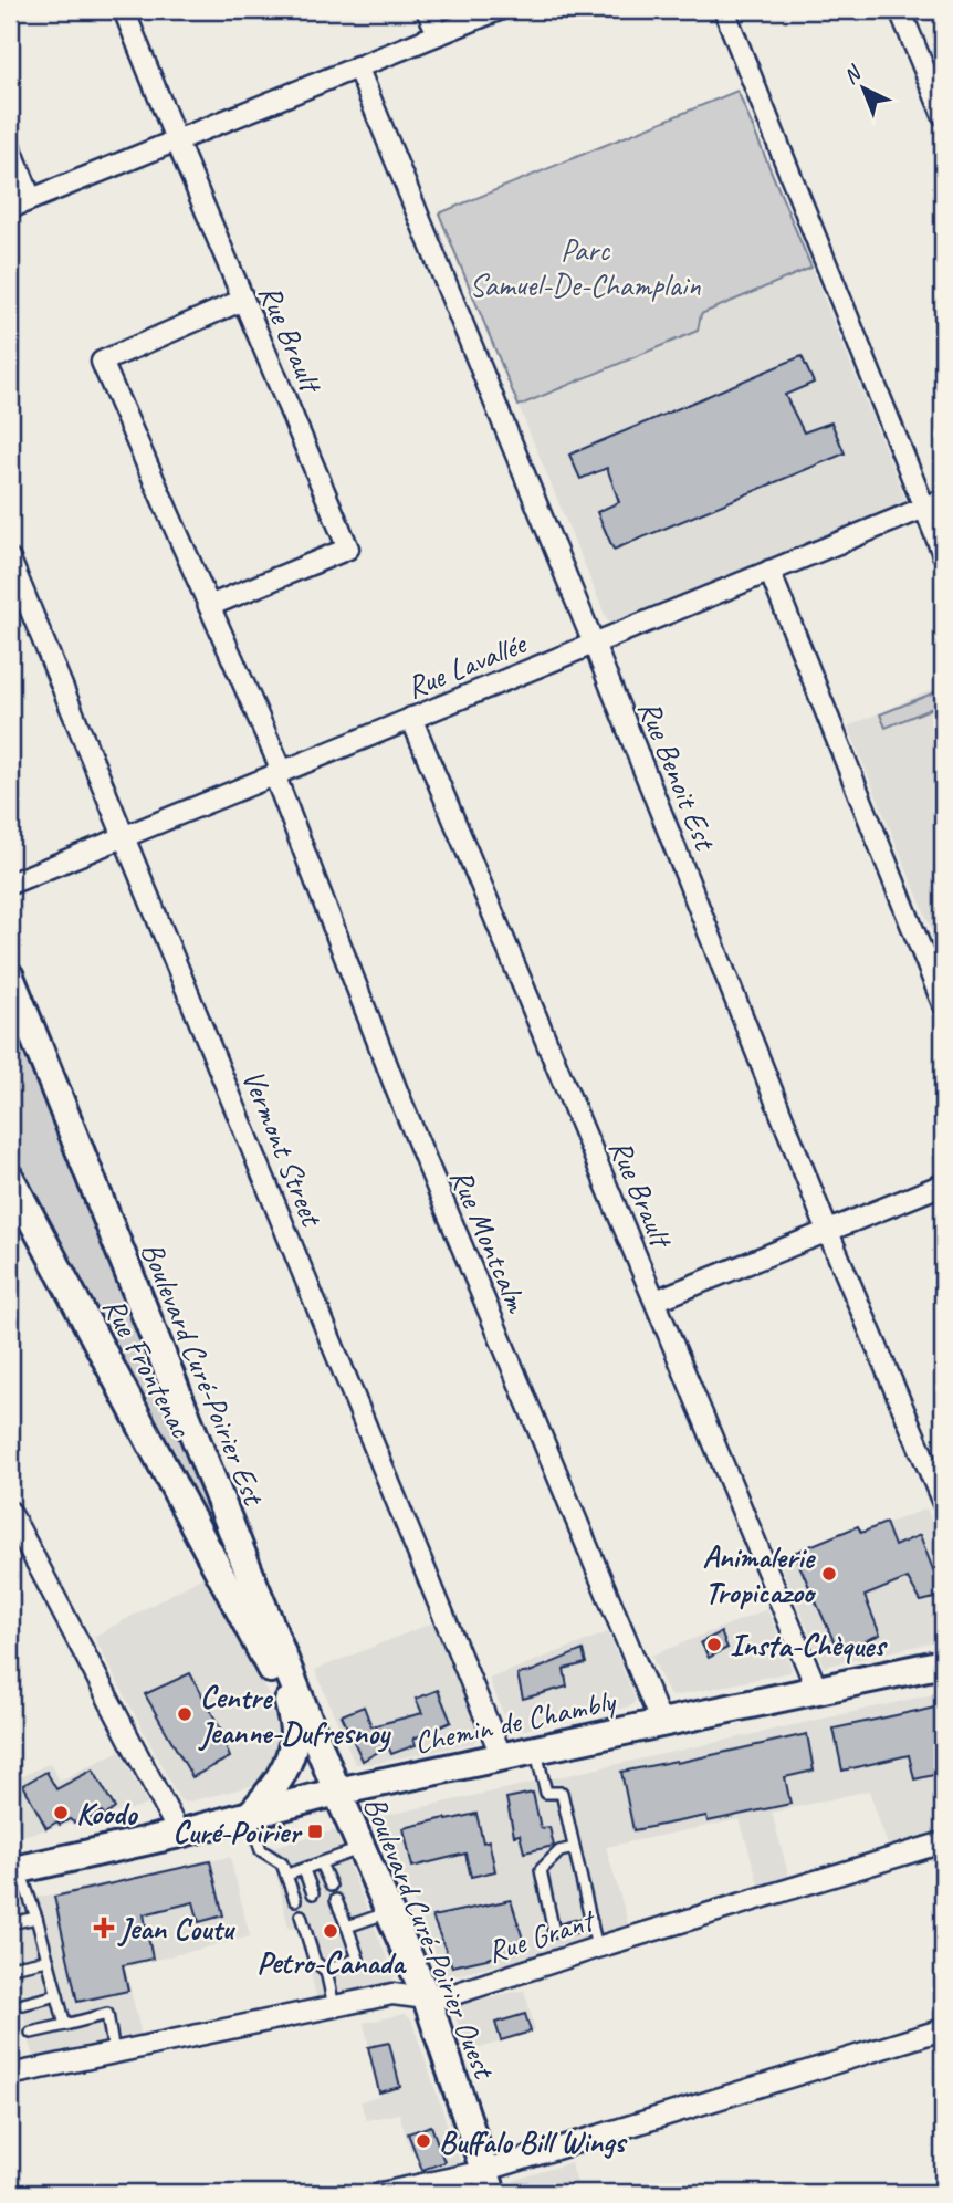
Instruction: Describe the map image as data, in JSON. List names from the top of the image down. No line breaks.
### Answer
{"streets":{"main road":["Rue Frontenac","Boulevard Curé-Poirier Est","Chemin de Chambly","Boulevard Curé-Poirier Ouest"],"street":["Rue Brault","Rue Lavallée","Rue Benoit Est","Vermont Street","Rue Montcalm","Rue Grant"]},"crossings":[["Rue Brault","Rue Lavallée"],["Rue Brault","Rue Montcalm"],["Rue Brault","Chemin de Chambly"],["Rue Lavallée","Rue Benoit Est"],["Rue Lavallée","Vermont Street"],["Rue Lavallée","Rue Montcalm"],["Vermont Street","Chemin de Chambly"],["Rue Montcalm","Chemin de Chambly"],["Rue Frontenac","Boulevard Curé-Poirier Est"],["Rue Frontenac","Chemin de Chambly"],["Rue Frontenac","Boulevard Curé-Poirier Ouest"],["Boulevard Curé-Poirier Est","Chemin de Chambly"],["Boulevard Curé-Poirier Est","Boulevard Curé-Poirier Ouest"],["Chemin de Chambly","Boulevard Curé-Poirier Ouest"],["Rue Grant","Boulevard Curé-Poirier Ouest"]],"parks":["Parc Samuel-De-Champlain"],"places":{"other":["Animalerie Tropicazoo","Insta-Chèques","Centre Jeanne-Dufresnoy","Koodo","Petro-Canada","Buffalo Bill Wings"],"transit":["Curé-Poirier"],"health":["Jean Coutu"]},"north":"top left"}
